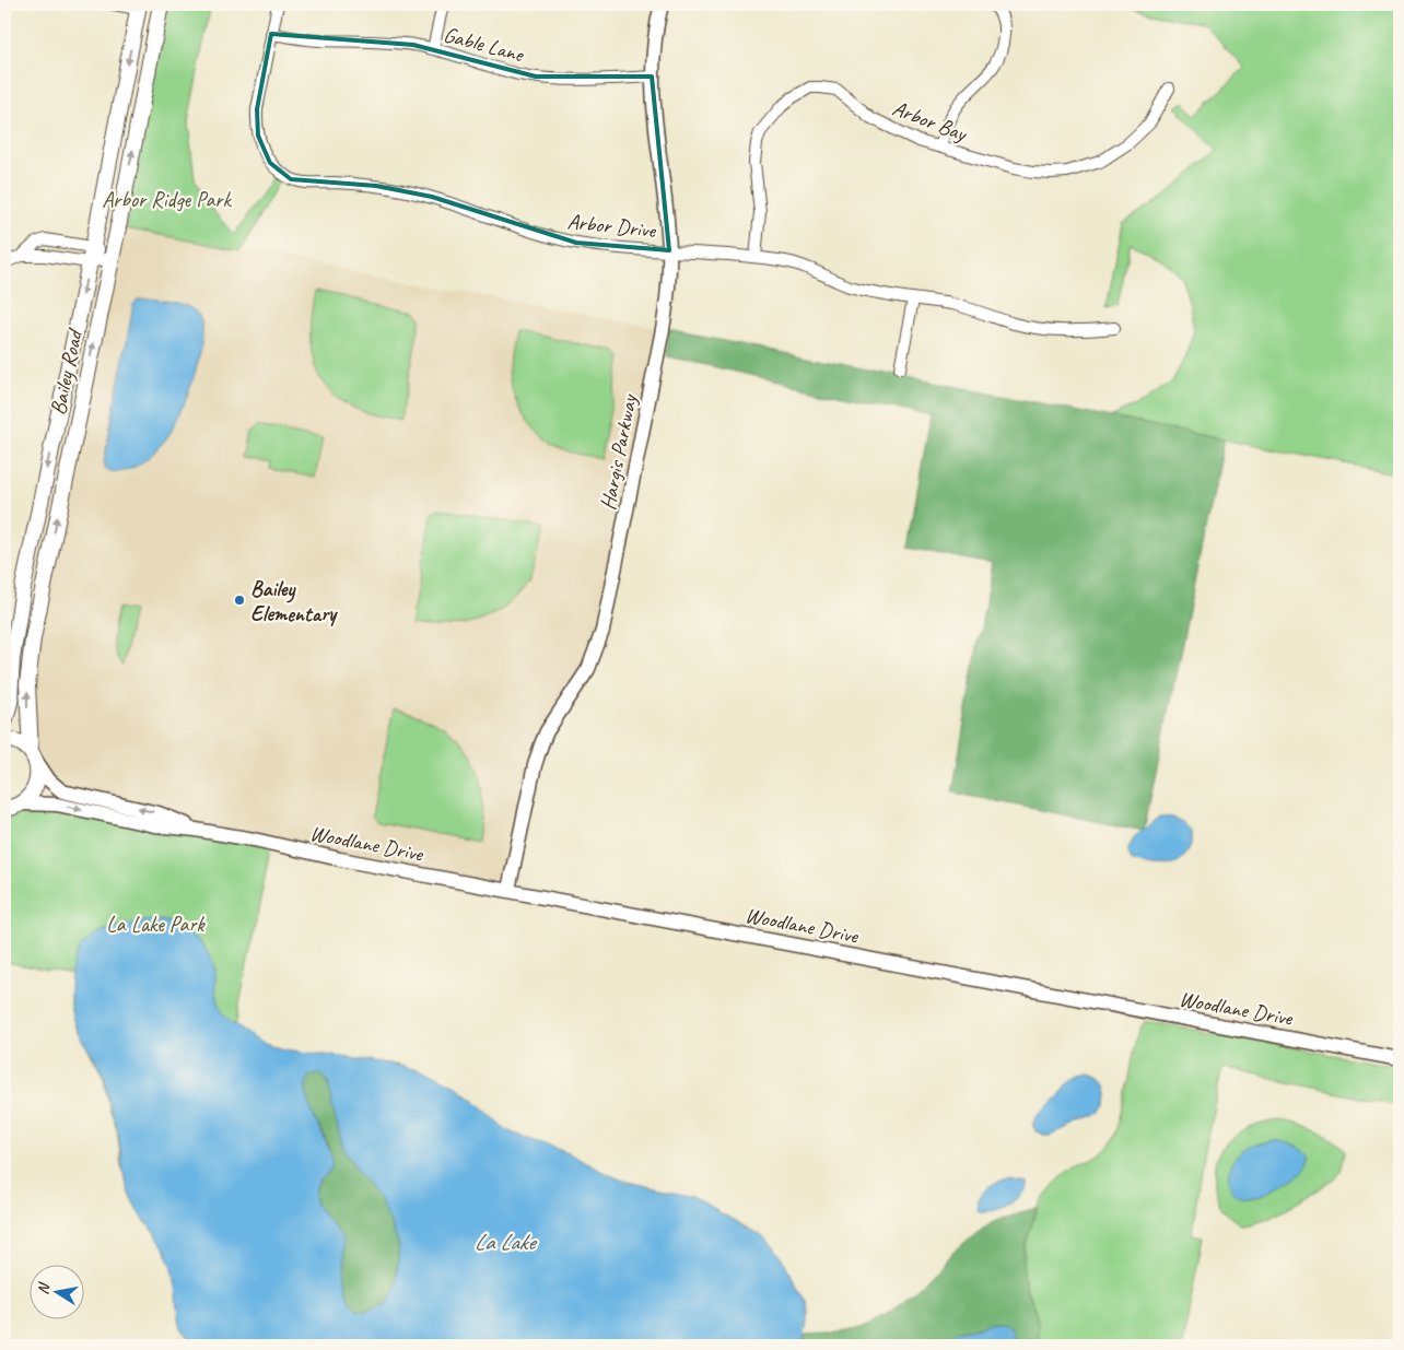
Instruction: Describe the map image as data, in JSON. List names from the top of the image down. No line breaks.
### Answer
{"streets":{"main road":["Bailey Road"],"street":["Gable Lane","Arbor Bay","Arbor Drive","Hargis Parkway","Woodlane Drive"]},"crossings":[["Gable Lane","Arbor Drive"],["Gable Lane","Hargis Parkway"],["Arbor Bay","Arbor Drive"],["Arbor Drive","Hargis Parkway"],["Bailey Road","Woodlane Drive"],["Hargis Parkway","Woodlane Drive"]],"water":["La Lake"],"parks":["Arbor Ridge Park","La Lake Park"],"places":["Bailey Elementary"],"north":"left"}
